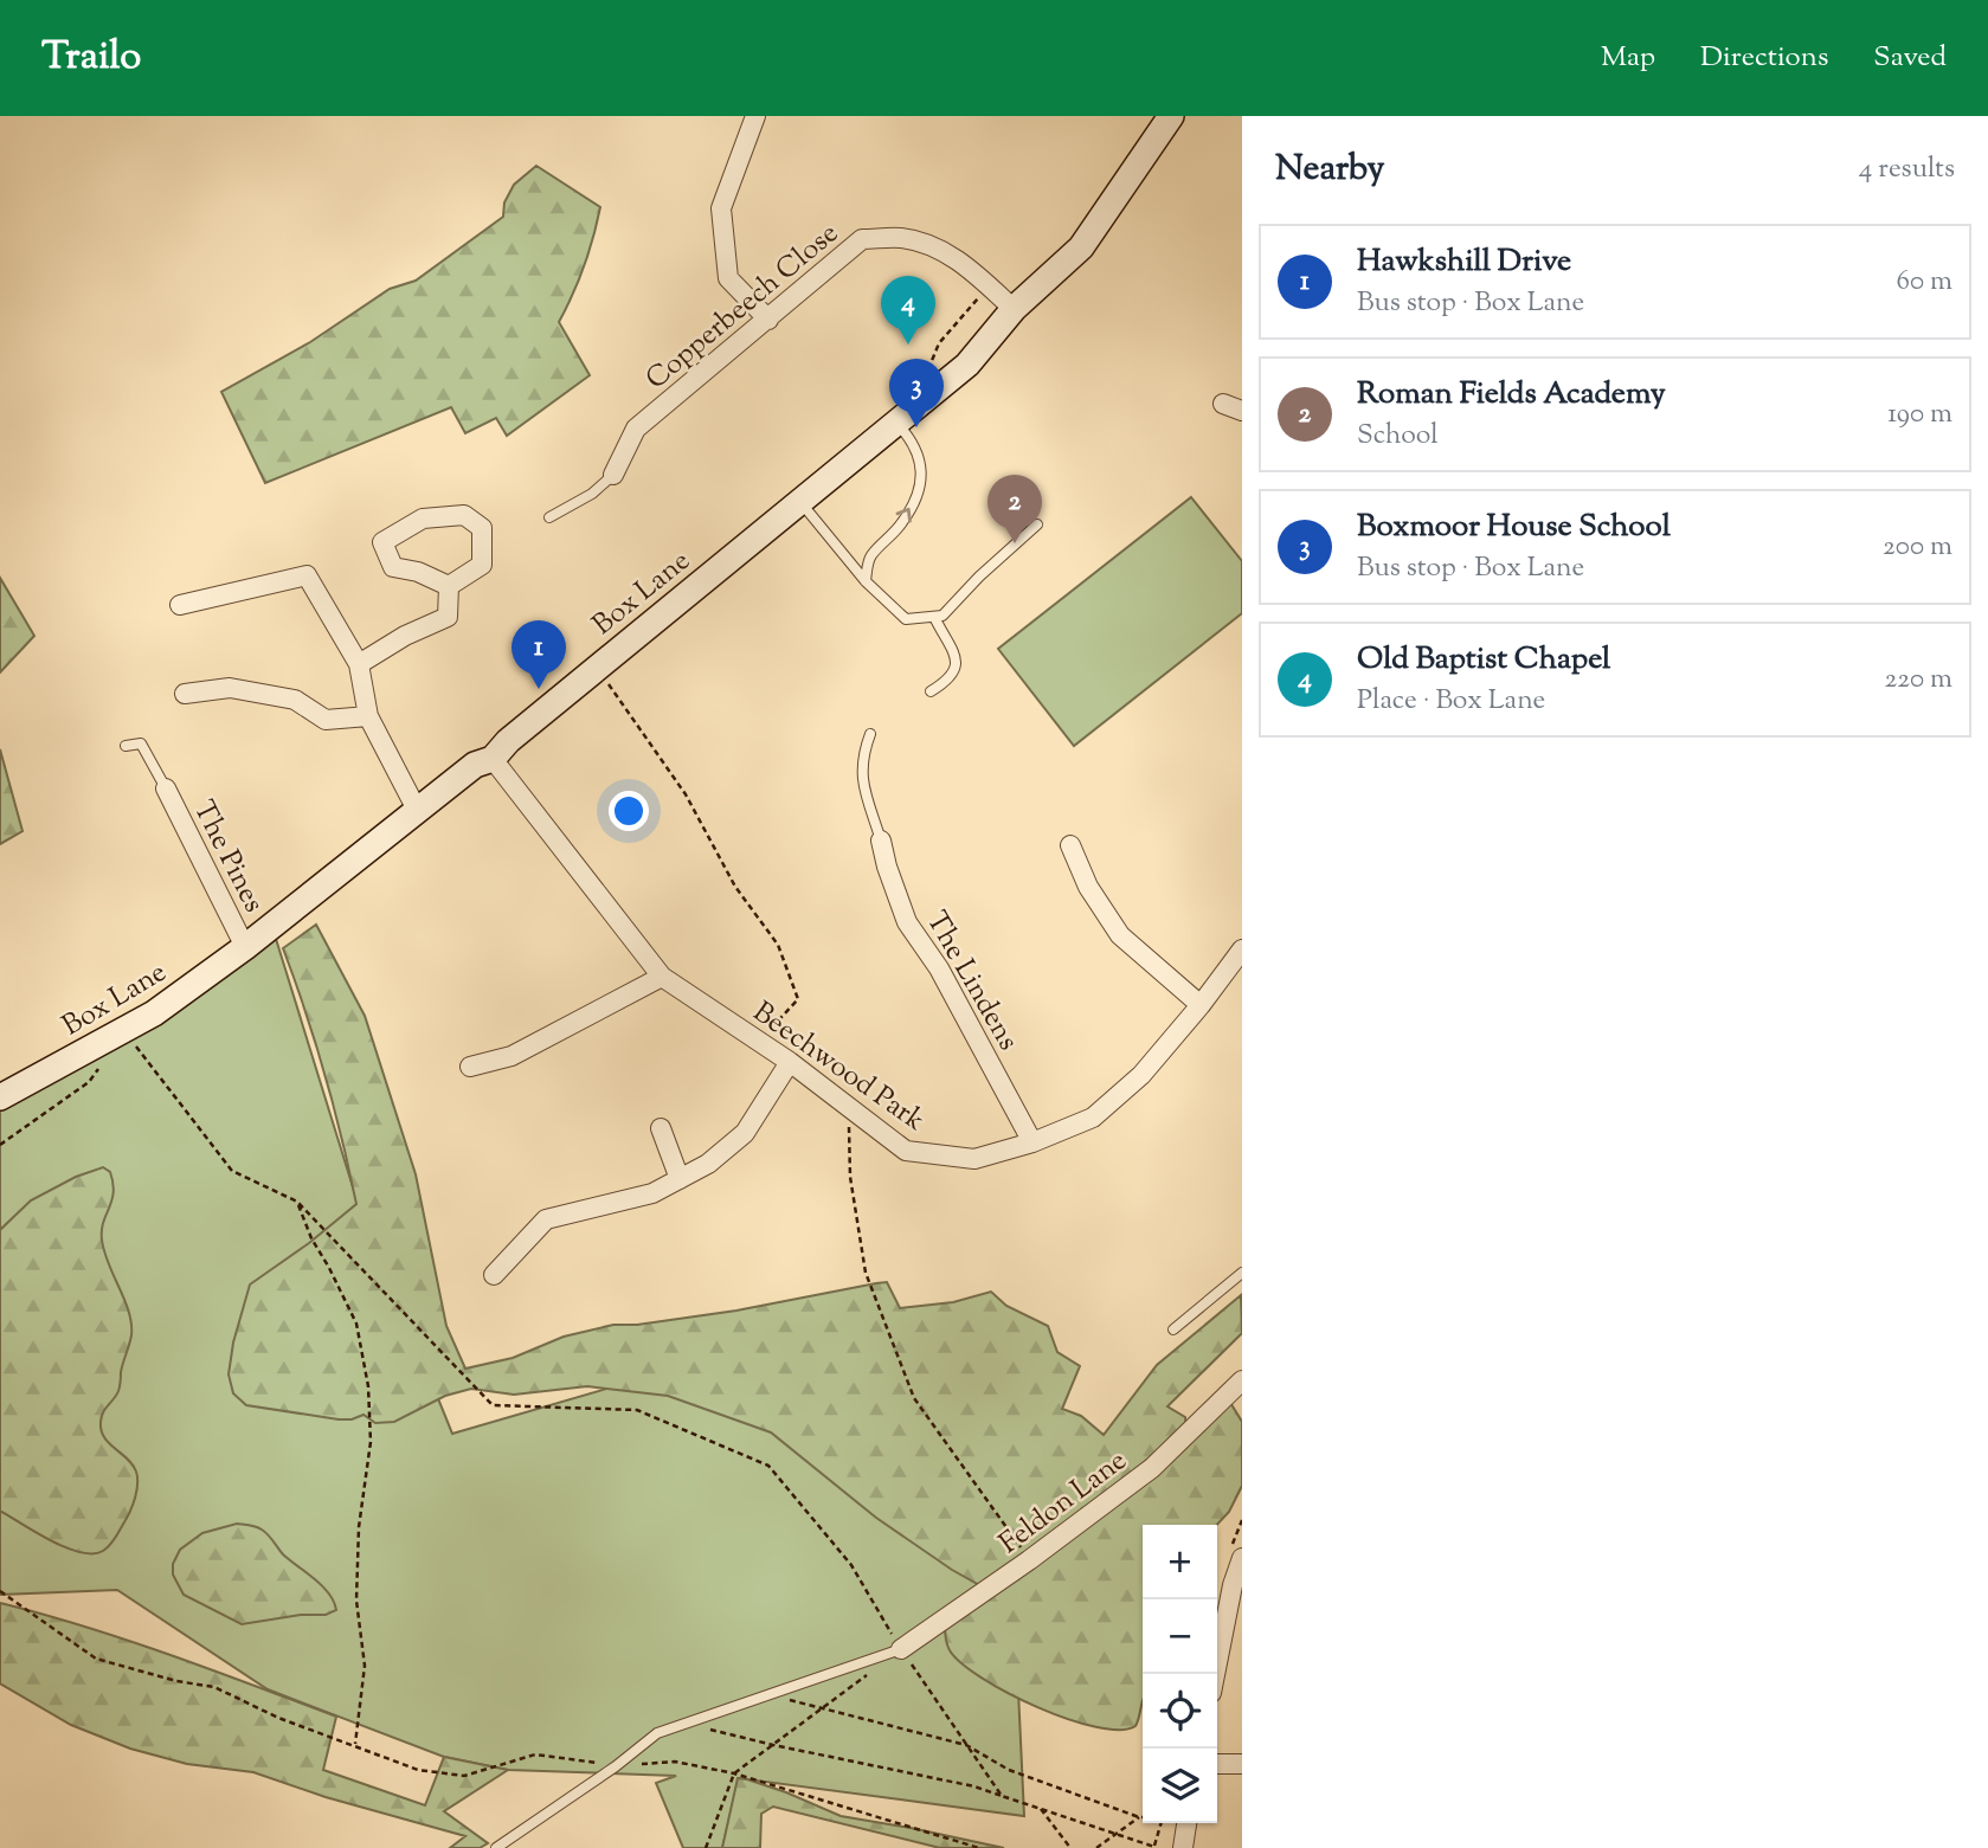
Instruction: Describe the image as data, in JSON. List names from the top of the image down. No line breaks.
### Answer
{"streets":{"main road":["Box Lane"],"street":["Copperbeech Close","The Pines","The Lindens","Beechwood Park","Feldon Lane"]},"crossings":[["Copperbeech Close","Box Lane"],["Box Lane","The Pines"],["Box Lane","Beechwood Park"],["The Lindens","Beechwood Park"]],"page":{"header":"Trailo","nav":["Map","Directions","Saved"],"heading":["Nearby","4 results"],"list":[{"mark":"1","name":"Hawkshill Drive","note":"Bus stop · Box Lane","value":"60 m"},{"mark":"2","name":"Roman Fields Academy","note":"School","value":"190 m"},{"mark":"3","name":"Boxmoor House School","note":"Bus stop · Box Lane","value":"200 m"},{"mark":"4","name":"Old Baptist Chapel","note":"Place · Box Lane","value":"220 m"}],"pins":["4","3","2","1"],"map_buttons":["+","−"]}}
